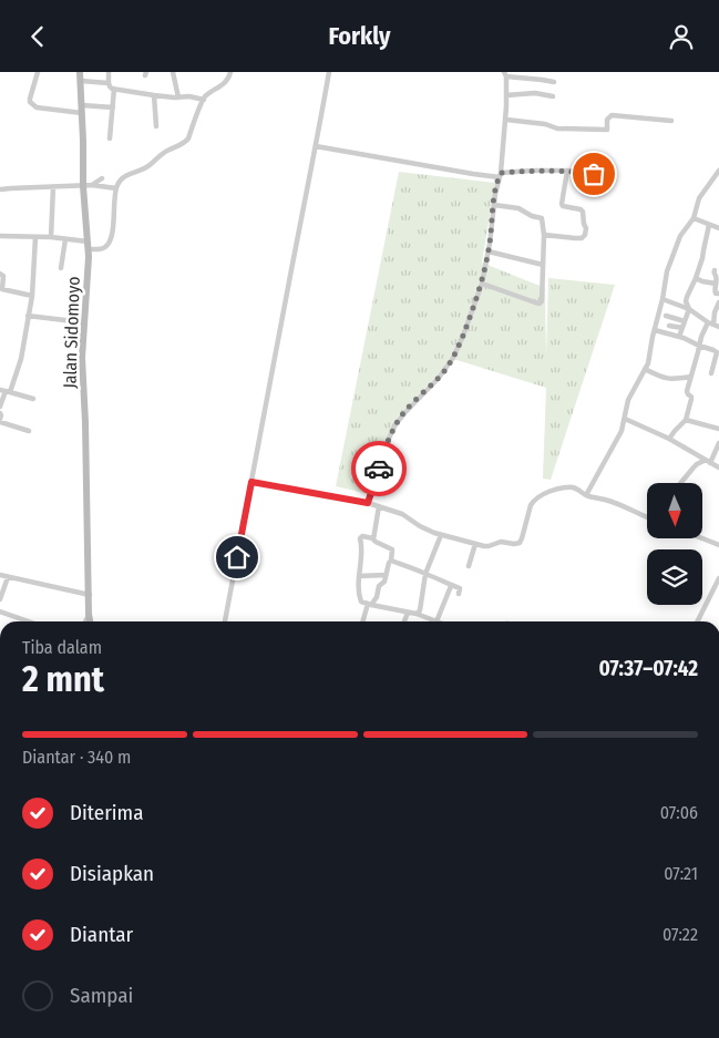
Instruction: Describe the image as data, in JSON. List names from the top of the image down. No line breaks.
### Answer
{"streets":{"main road":["Jalan Sidomoyo"]},"north":"bottom","page":{"header":"Forkly","heading":["2 mnt","Tiba dalam","07:37–07:42"],"bar":"Diantar · 340 m","list":[["Diterima","07:06"],["Disiapkan","07:21"],["Diantar","07:22"],"Sampai"]}}
